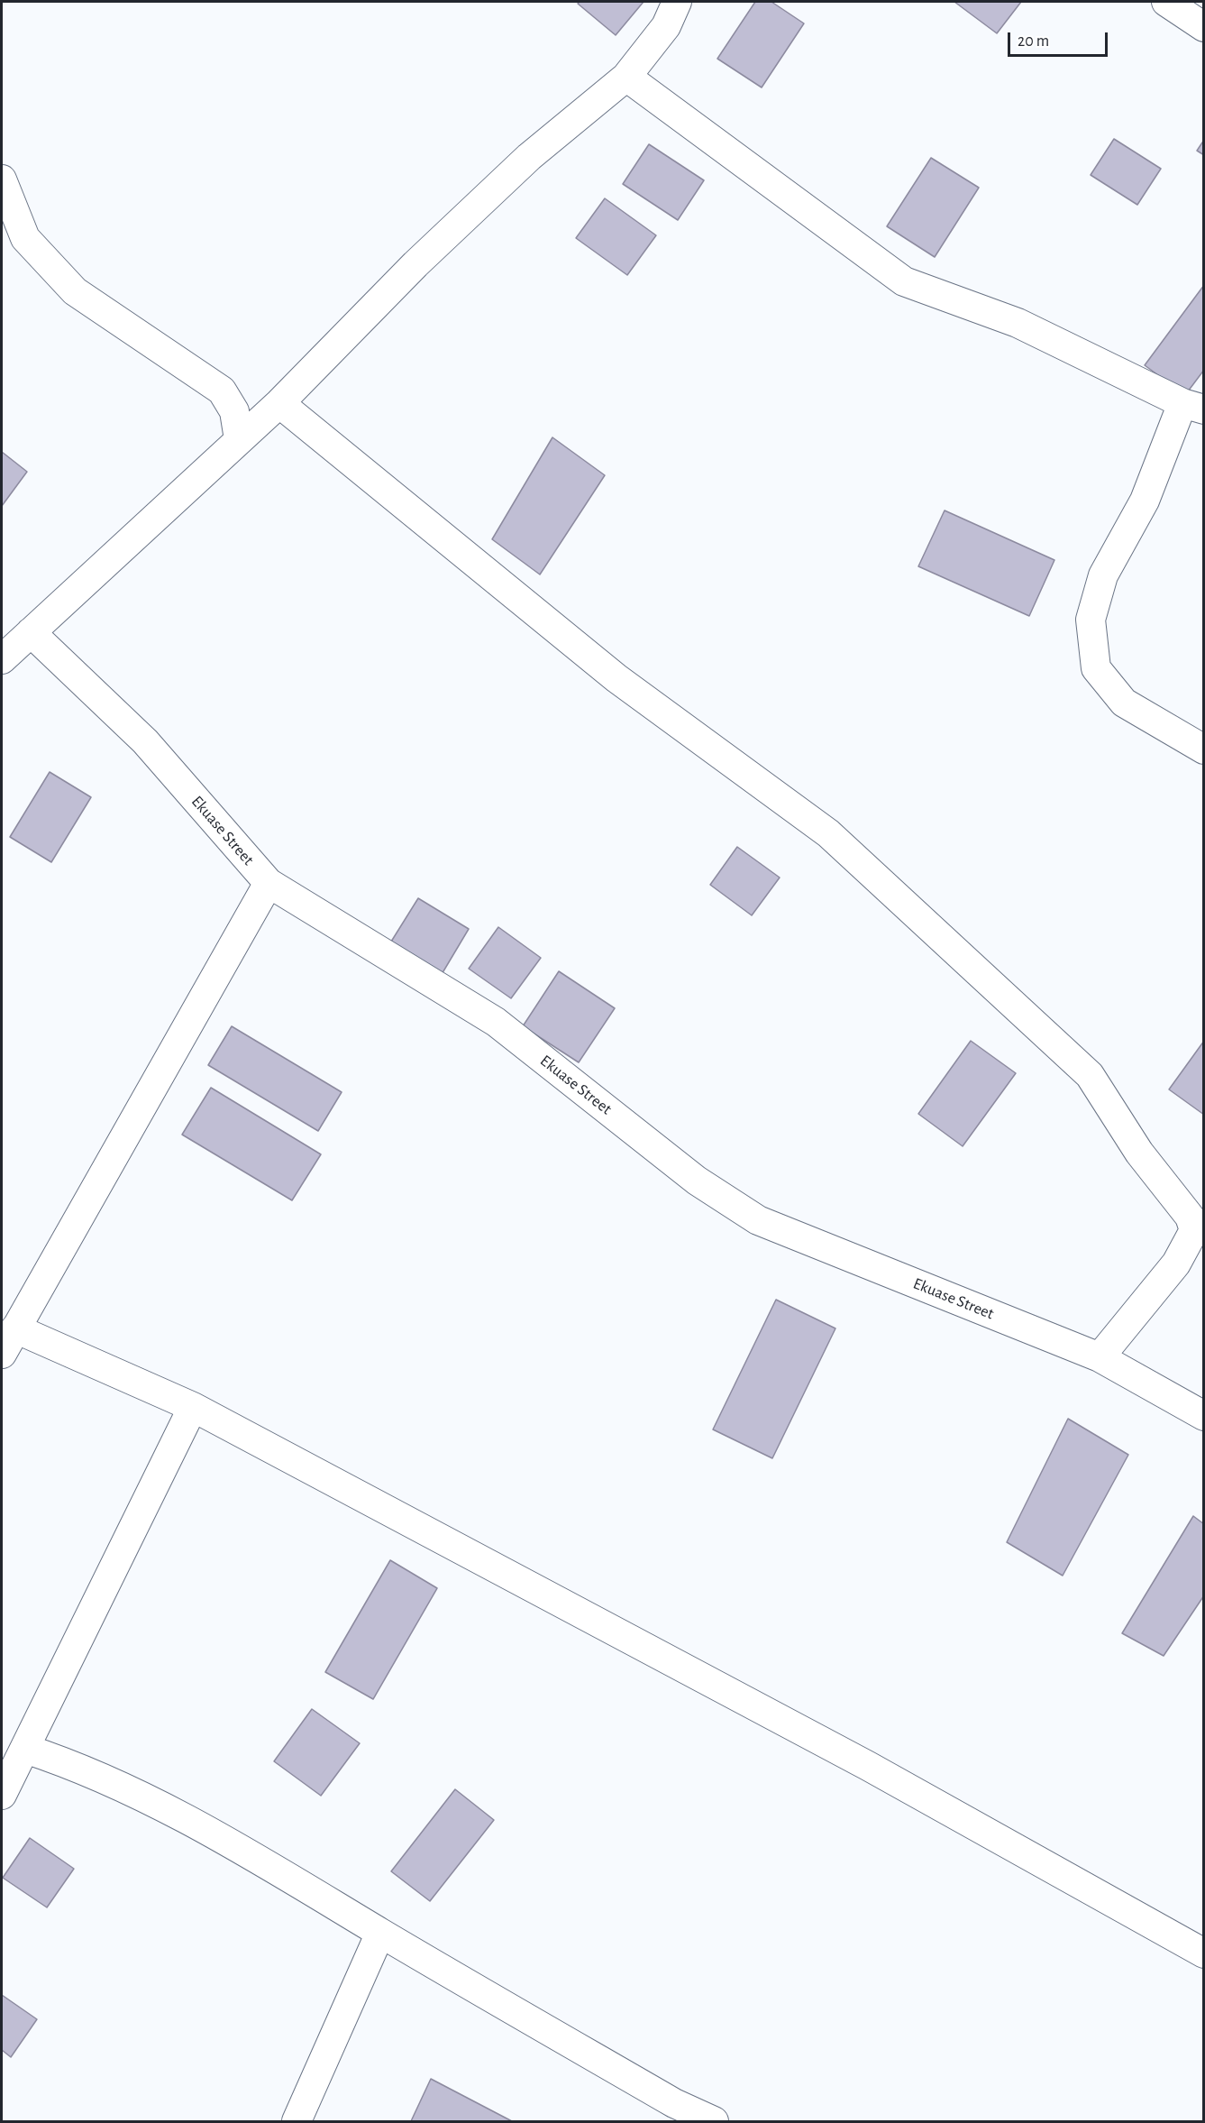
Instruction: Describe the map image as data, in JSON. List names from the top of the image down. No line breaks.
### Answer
{"streets":{"street":["Ekuase Street"]},"scale_bar":"20 m"}
